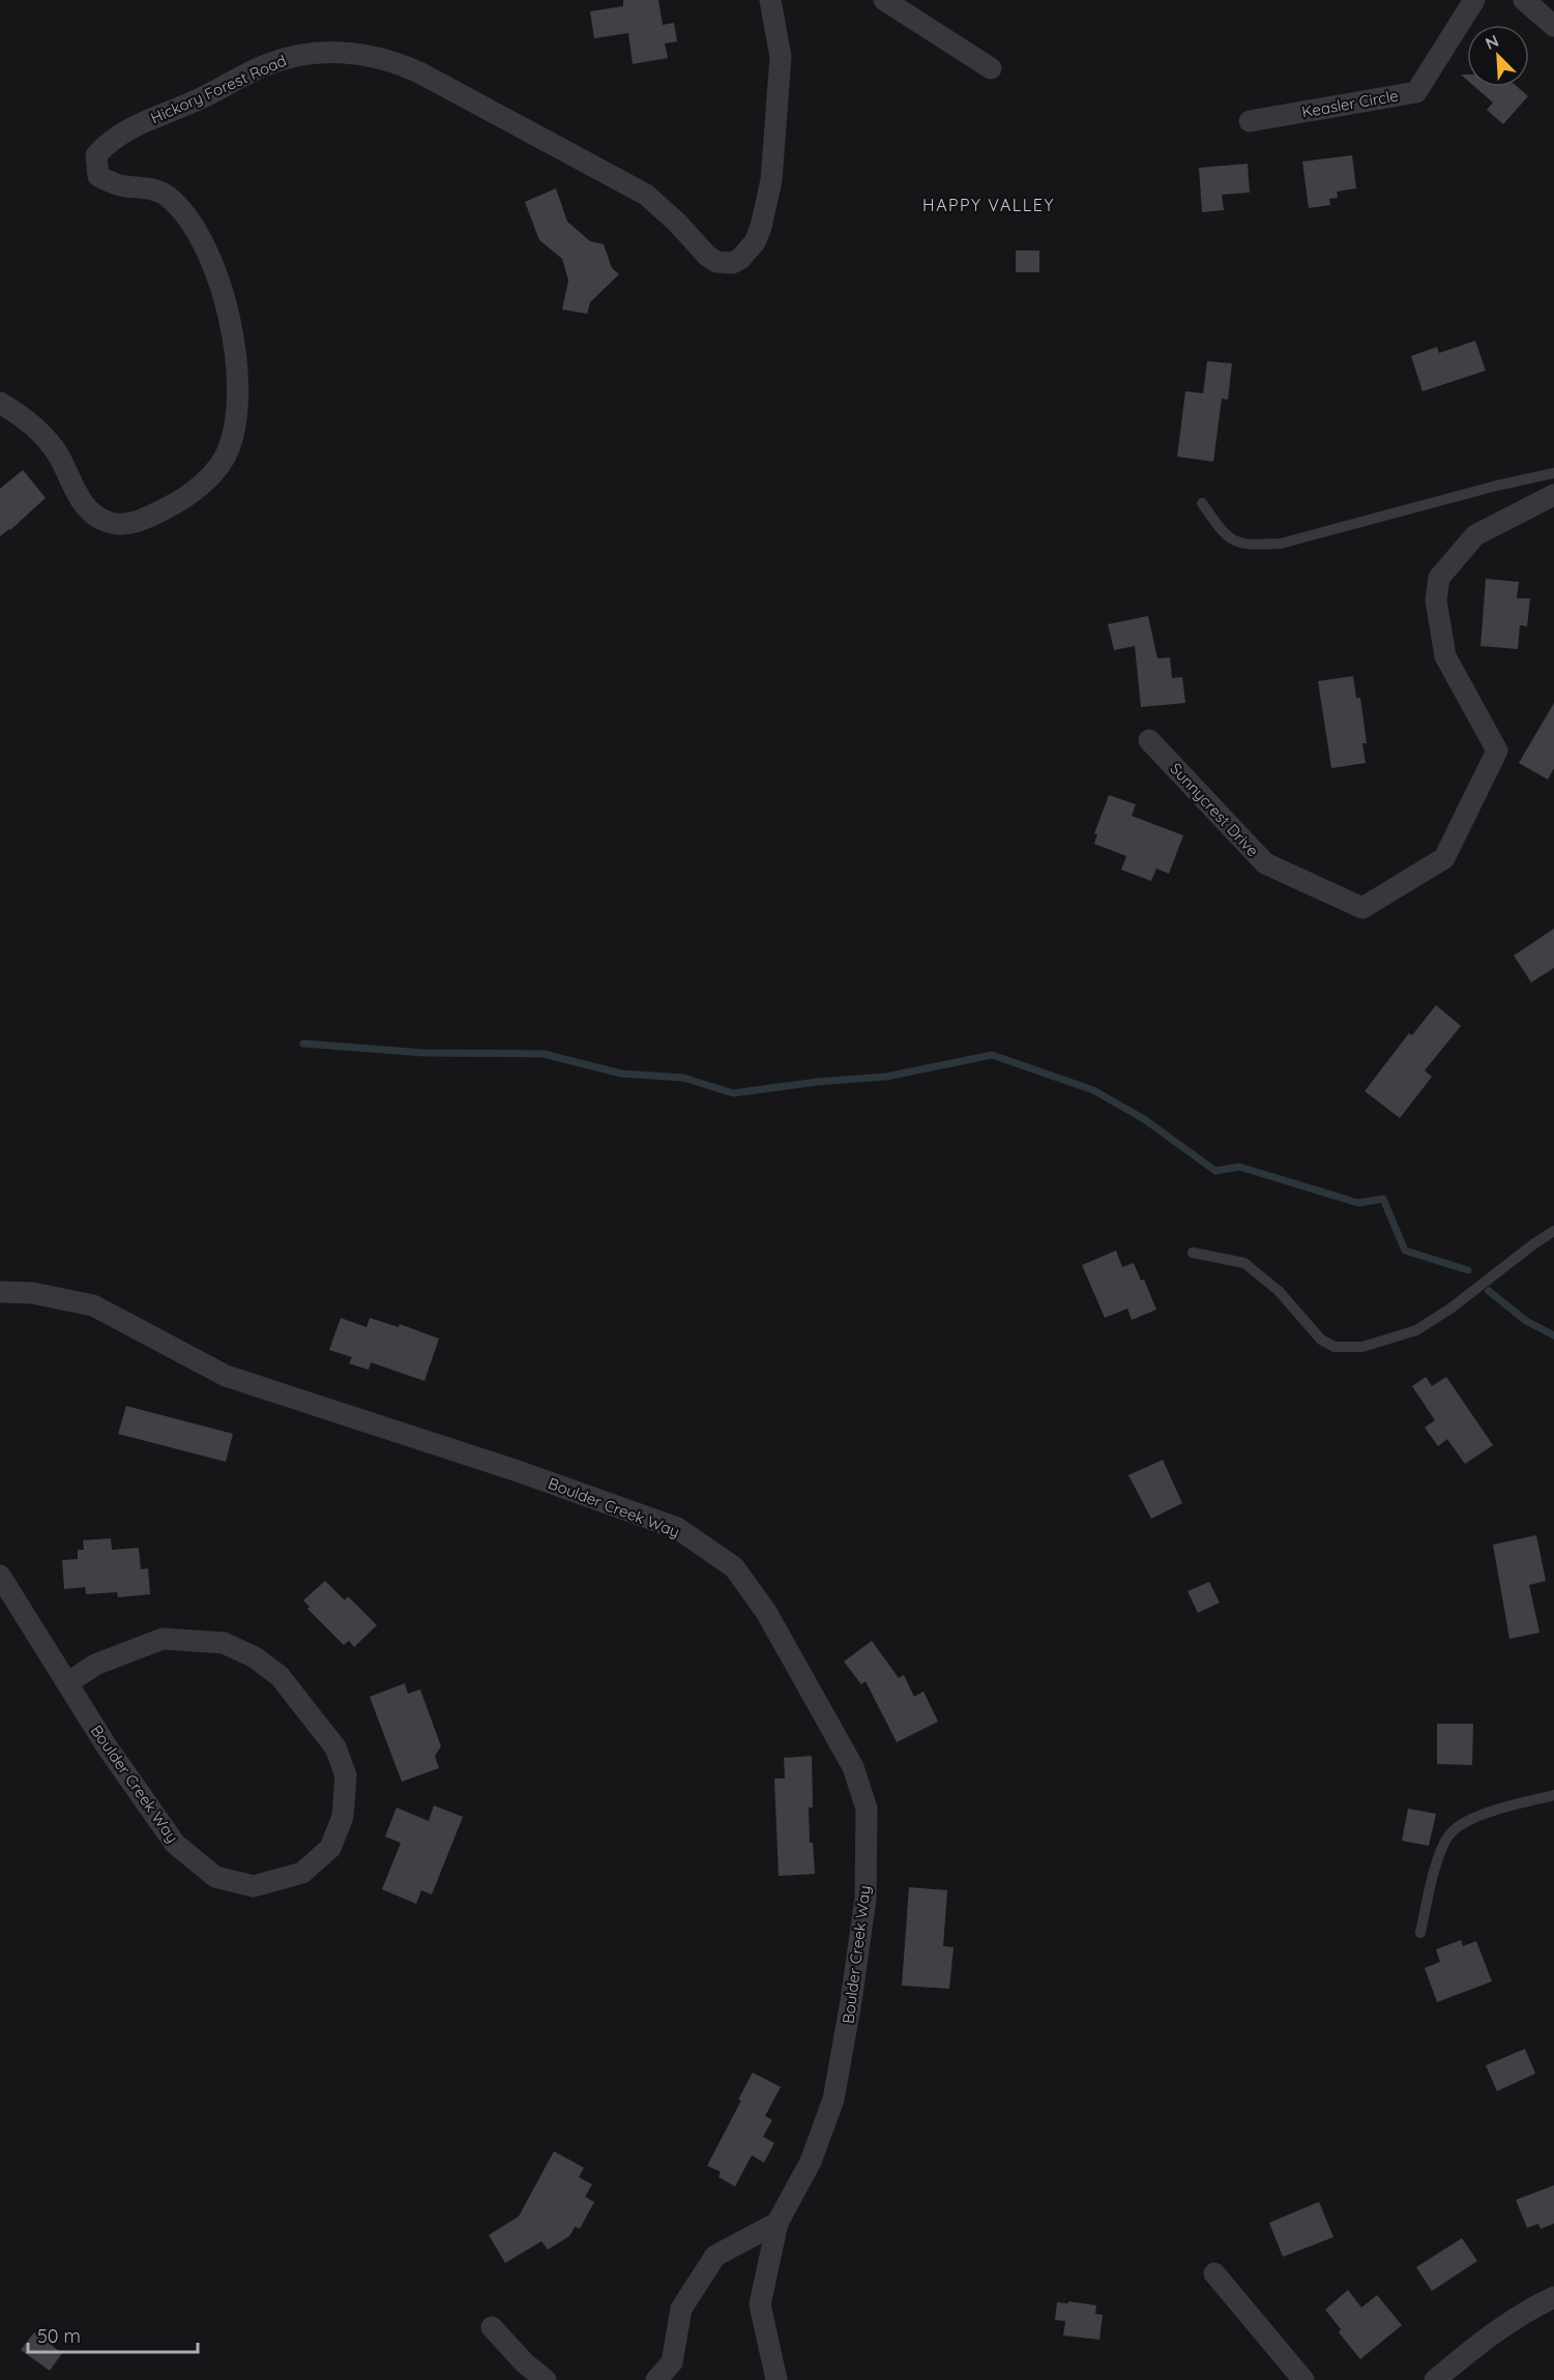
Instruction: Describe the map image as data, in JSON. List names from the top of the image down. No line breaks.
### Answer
{"streets":{"street":["Hickory Forest Road","Keasler Circle","Sunnycrest Drive","Boulder Creek Way"]},"districts":["HAPPY VALLEY"],"scale_bar":"50 m","north":"top left"}
